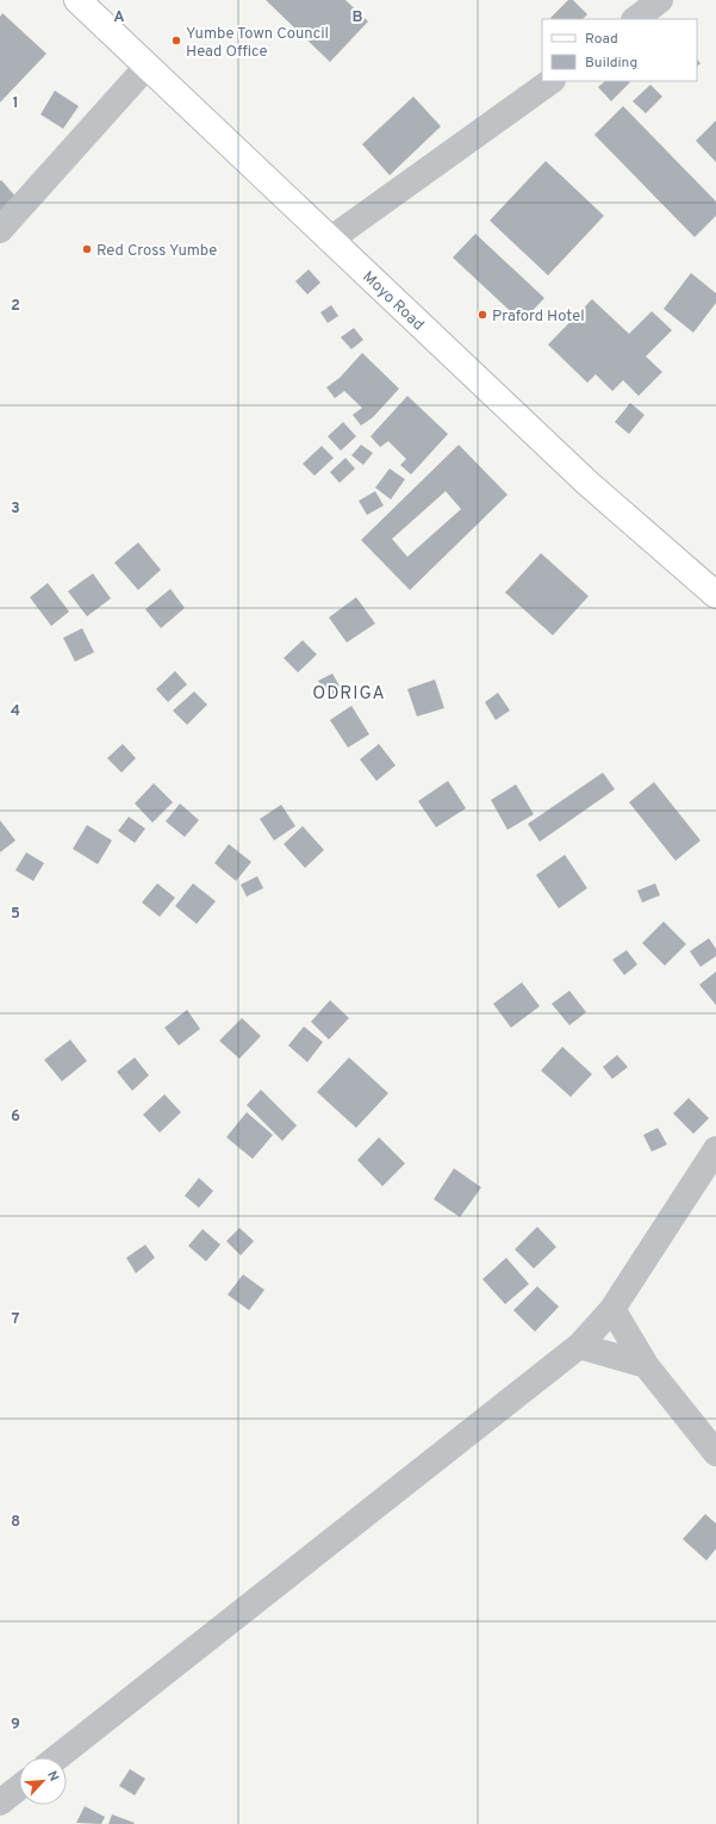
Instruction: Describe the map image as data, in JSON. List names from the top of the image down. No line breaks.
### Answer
{"streets":{"main road":["Moyo Road"]},"districts":["ODRIGA"],"places":["Yumbe Town Council Head Office","Red Cross Yumbe","Praford Hotel"],"legend":["Road","Building"],"north":"top right","grid":{"columns":["A","B"],"rows":["1","2","3","4","5","6","7","8","9"]}}
